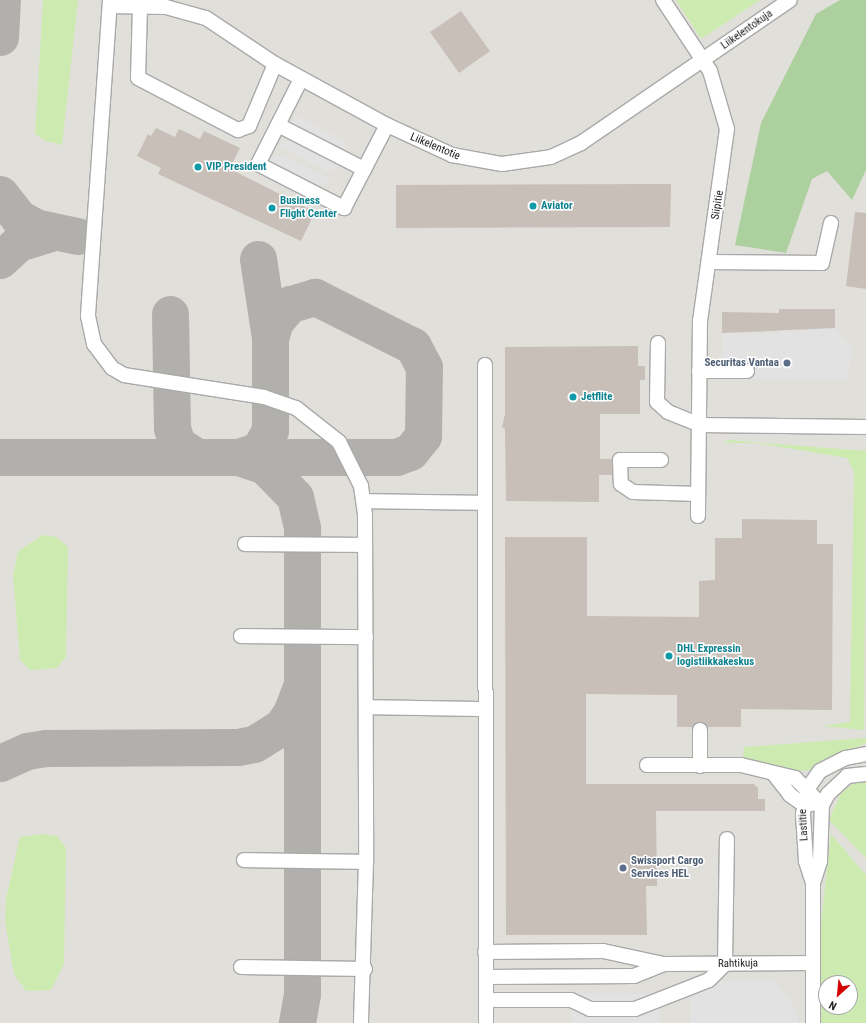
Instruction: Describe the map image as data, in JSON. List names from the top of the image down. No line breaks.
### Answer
{"streets":{"street":["Liikelentokuja","Liikelentotie","Siipitie","Lastitie","Rahtikuja"]},"crossings":[["Liikelentokuja","Liikelentotie"],["Liikelentokuja","Siipitie"],["Liikelentotie","Siipitie"],["Lastitie","Rahtikuja"]],"places":["VIP President","Aviator","Business Flight Center","Securitas Vantaa","Jetflite","DHL Expressin logistiikkakeskus","Swissport Cargo Services HEL"],"north":"bottom left"}
